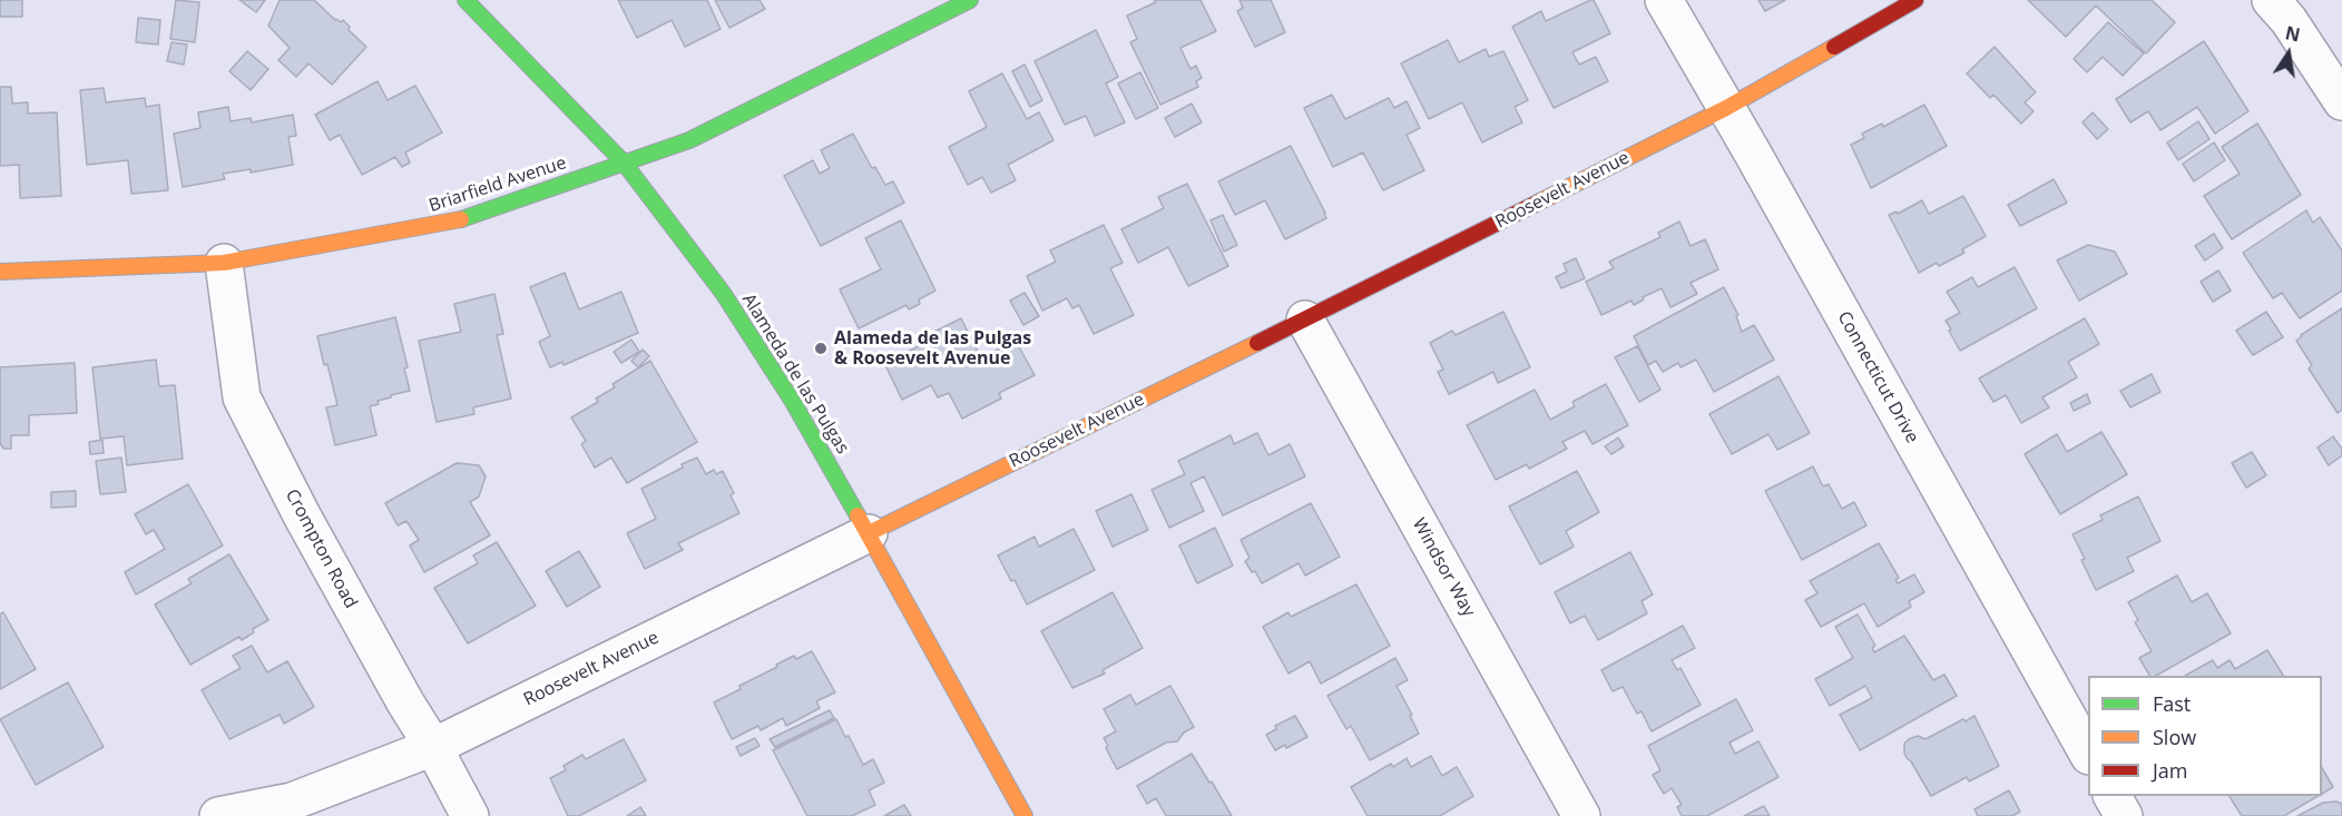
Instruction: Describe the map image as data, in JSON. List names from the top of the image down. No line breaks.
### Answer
{"streets":{"street":["Briarfield Avenue","Roosevelt Avenue","Alameda de las Pulgas","Connecticut Drive","Crompton Road","Windsor Way"]},"crossings":[["Briarfield Avenue","Alameda de las Pulgas"],["Briarfield Avenue","Crompton Road"],["Roosevelt Avenue","Alameda de las Pulgas"],["Roosevelt Avenue","Connecticut Drive"],["Roosevelt Avenue","Crompton Road"],["Roosevelt Avenue","Windsor Way"]],"places":["Alameda de las Pulgas & Roosevelt Avenue"],"legend":["Fast","Slow","Jam"],"north":"top"}
